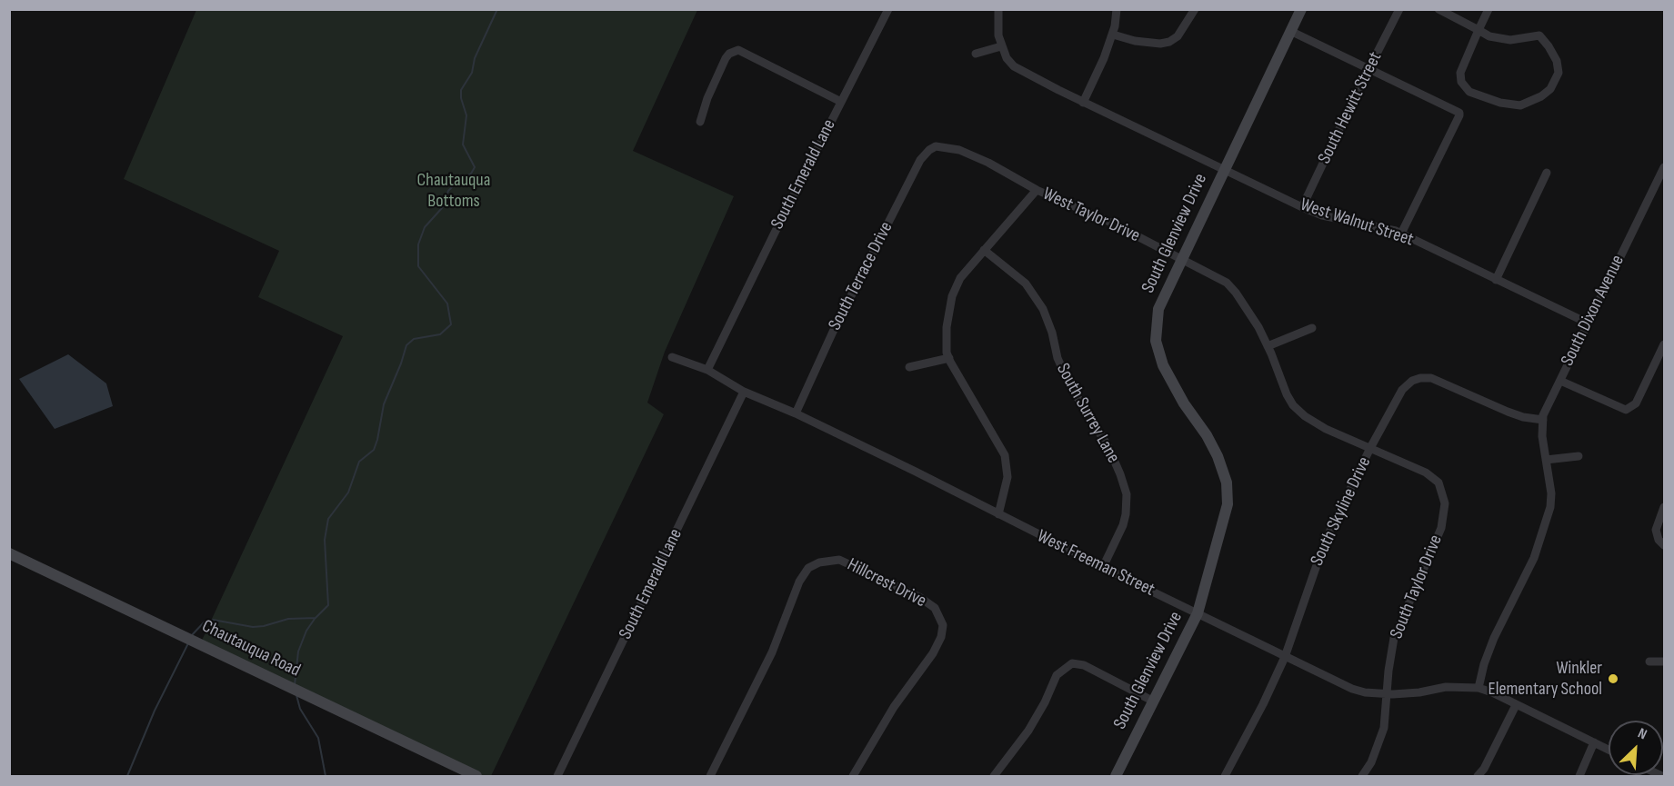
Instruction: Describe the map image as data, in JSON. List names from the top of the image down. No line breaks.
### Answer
{"streets":{"street":["South Hewitt Street","South Emerald Lane","West Taylor Drive","West Walnut Street","South Glenview Drive","South Terrace Drive","South Dixon Avenue","South Surrey Lane","South Skyline Drive","West Freeman Street","Hillcrest Drive","South Taylor Drive","Chautauqua Road"]},"crossings":[["South Hewitt Street","West Walnut Street"],["South Emerald Lane","West Freeman Street"],["West Taylor Drive","South Glenview Drive"],["West Taylor Drive","South Terrace Drive"],["West Taylor Drive","South Skyline Drive"],["West Taylor Drive","South Taylor Drive"],["West Walnut Street","South Glenview Drive"],["West Walnut Street","South Dixon Avenue"],["South Glenview Drive","West Freeman Street"],["South Terrace Drive","West Freeman Street"],["South Dixon Avenue","South Skyline Drive"],["South Dixon Avenue","West Freeman Street"],["South Surrey Lane","West Freeman Street"],["South Skyline Drive","West Freeman Street"],["West Freeman Street","South Taylor Drive"]],"parks":["Chautauqua Bottoms"],"places":["Winkler Elementary School"],"north":"top right"}
